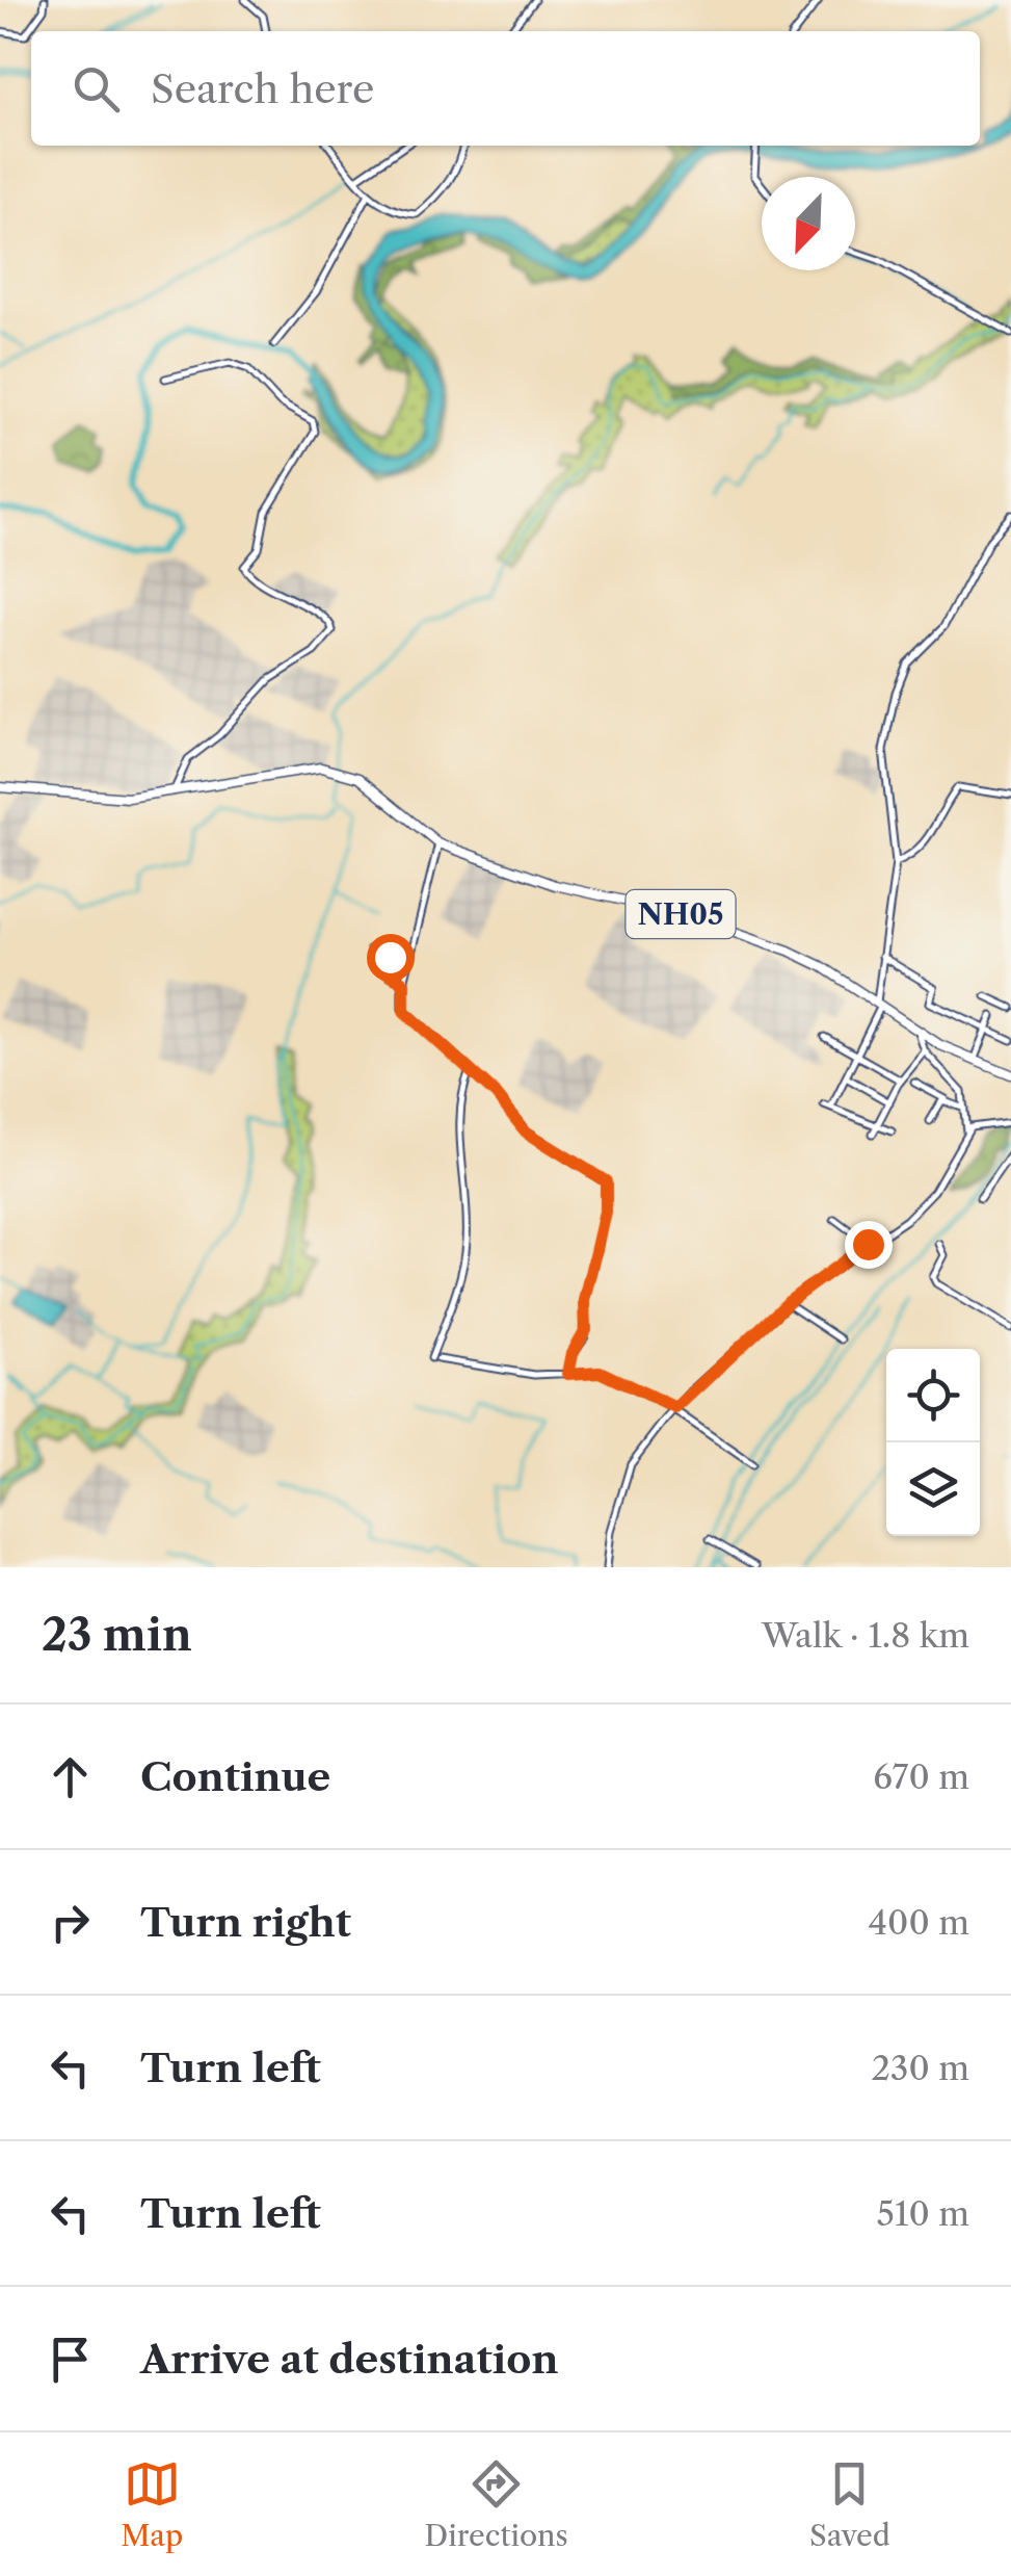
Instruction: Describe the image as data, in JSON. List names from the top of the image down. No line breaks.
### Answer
{"streets":{"main road":["NH05"]},"north":"bottom left","page":{"search":"Search here","heading":["23 min","Walk · 1.8 km"],"list":[["Continue","670 m"],["Turn right","400 m"],["Turn left","230 m"],["Turn left","510 m"],"Arrive at destination"],"nav":["Map","Directions","Saved"]}}
